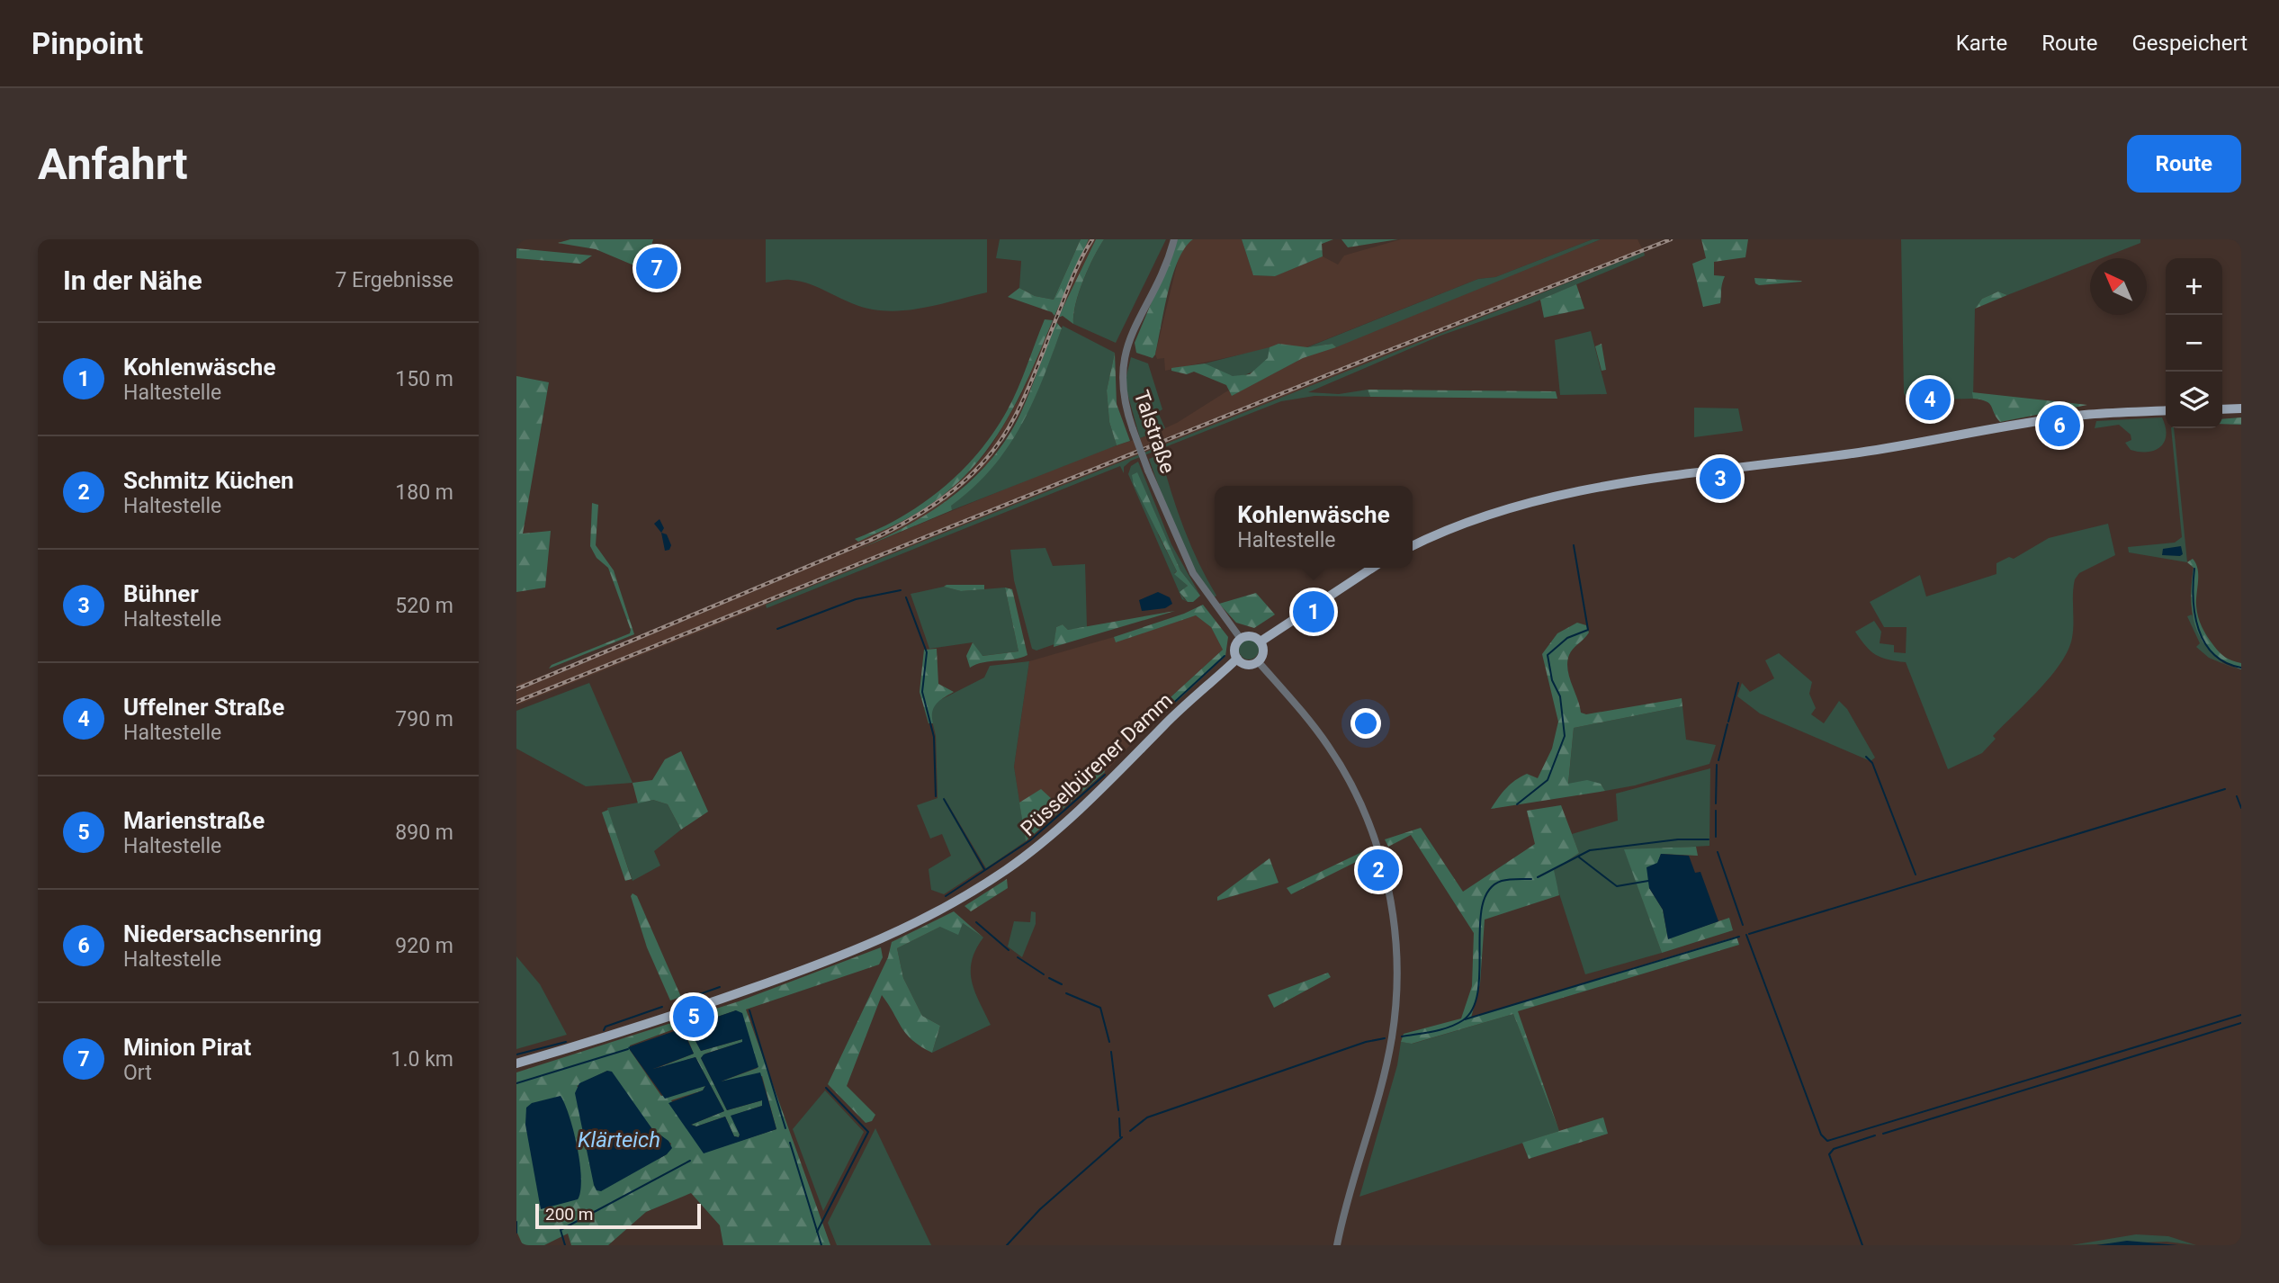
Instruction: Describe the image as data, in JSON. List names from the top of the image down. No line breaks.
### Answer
{"streets":{"main road":["Püsselbürener Damm"],"street":["Talstraße"]},"crossings":[["Talstraße","Püsselbürener Damm"]],"water":["Klärteich"],"scale_bar":"200 m","north":"top left","page":{"header":"Pinpoint","nav":["Karte","Route","Gespeichert"],"buttons":"Route","title":"Anfahrt","heading":["In der Nähe","7 Ergebnisse"],"pins":["7","4","6","3","1","2","5"],"map_buttons":["+","−"],"list":[{"mark":"1","name":"Kohlenwäsche","note":"Haltestelle","value":"150 m"},{"mark":"2","name":"Schmitz Küchen","note":"Haltestelle","value":"180 m"},{"mark":"3","name":"Bühner","note":"Haltestelle","value":"520 m"},{"mark":"4","name":"Uffelner Straße","note":"Haltestelle","value":"790 m"},{"mark":"5","name":"Marienstraße","note":"Haltestelle","value":"890 m"},{"mark":"6","name":"Niedersachsenring","note":"Haltestelle","value":"920 m"},{"mark":"7","name":"Minion Pirat","note":"Ort","value":"1.0 km"}],"popup":["Kohlenwäsche","Haltestelle"],"scale":"200 m"}}
